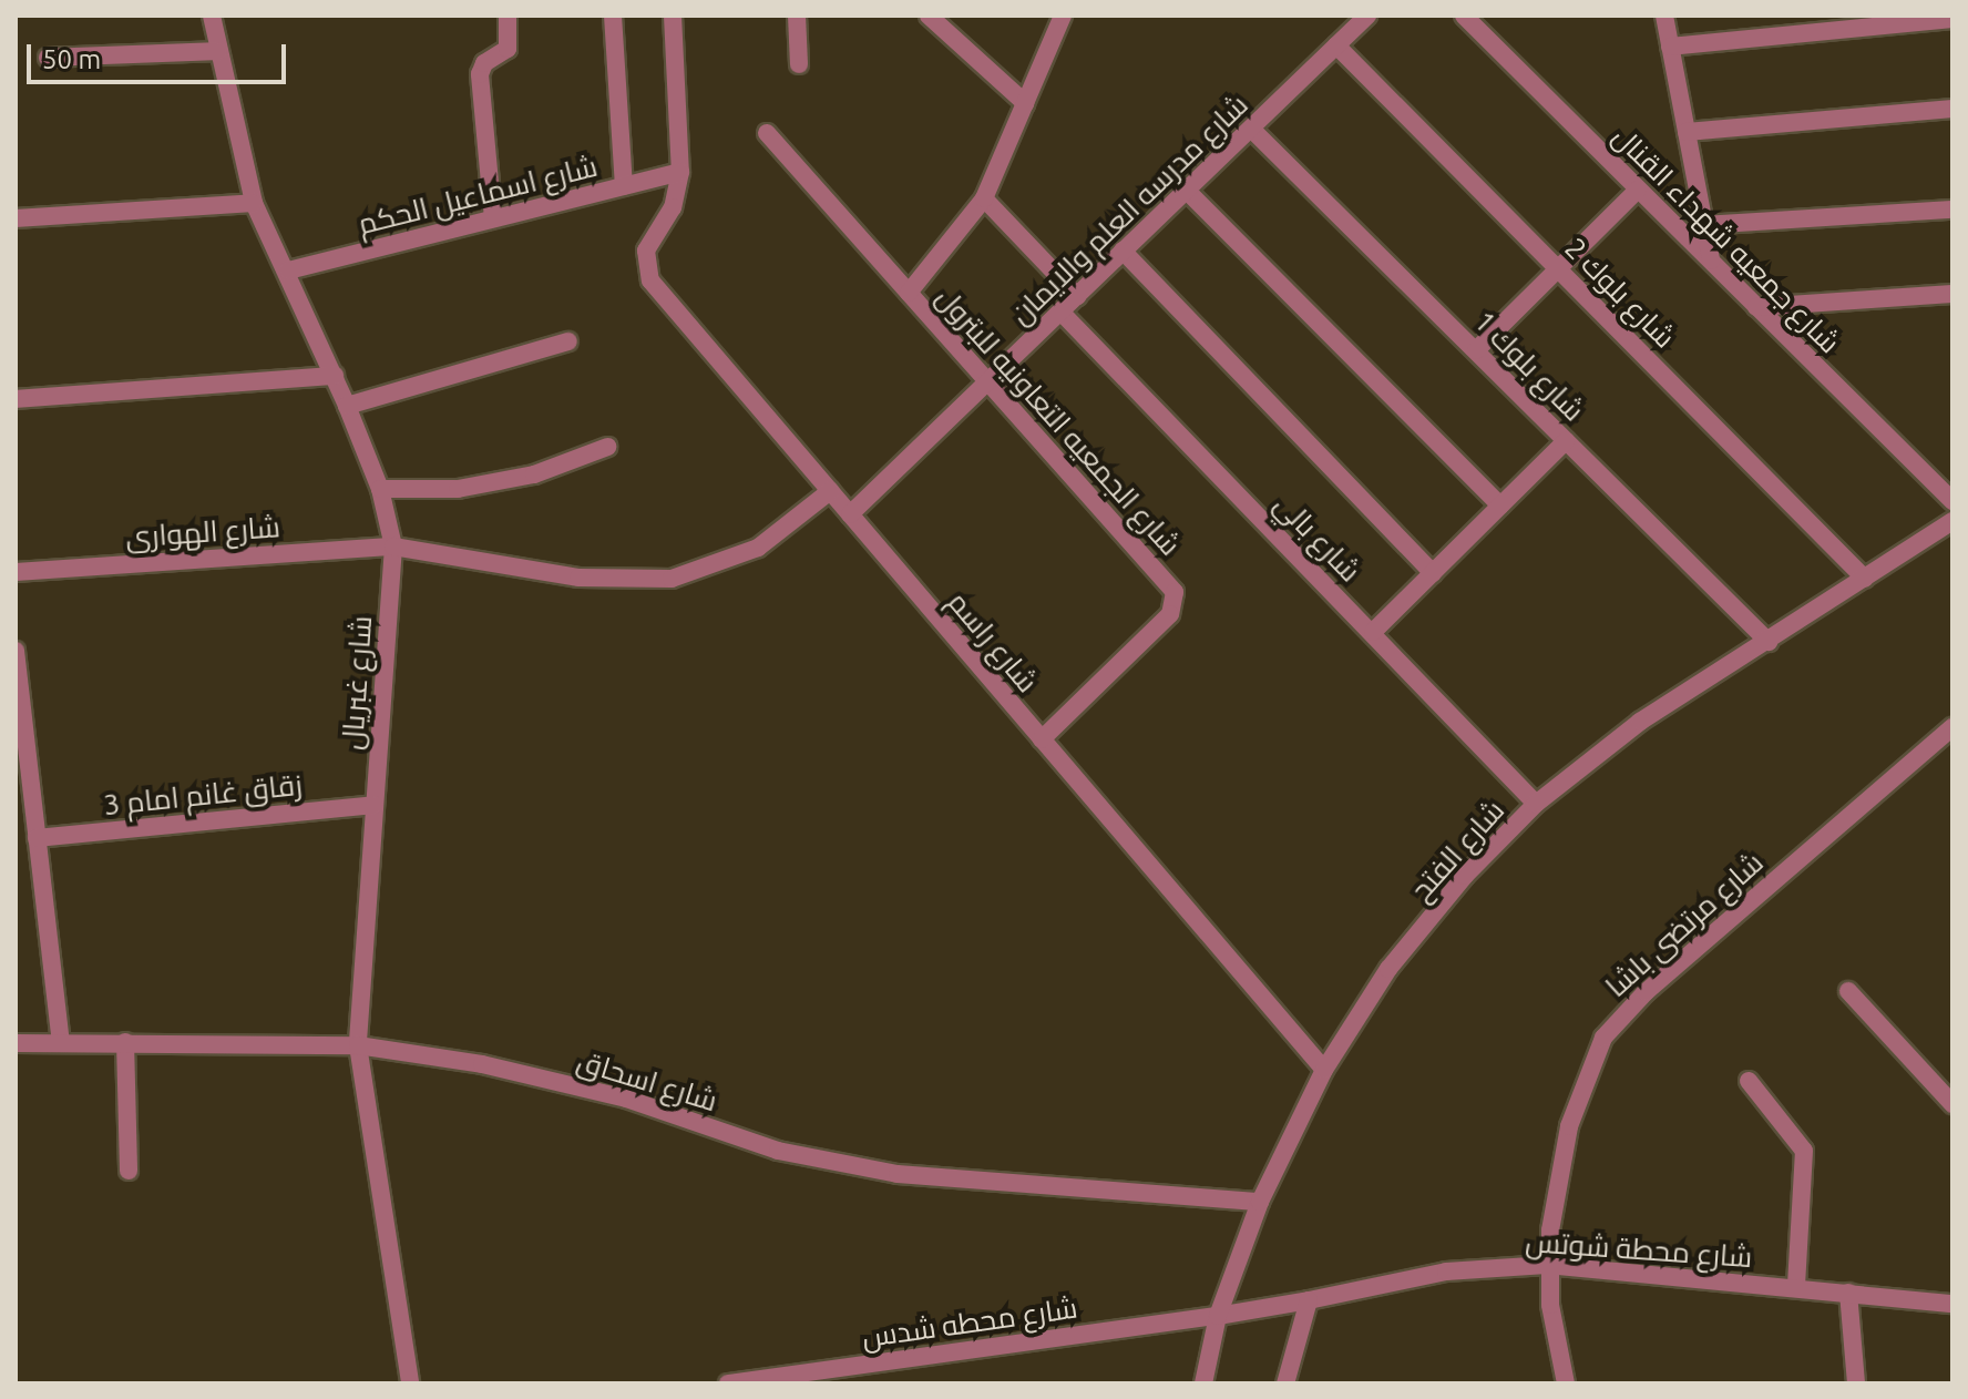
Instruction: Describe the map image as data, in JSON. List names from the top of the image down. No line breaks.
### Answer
{"streets":{"street":["شارع اسماعيل الحكم","شارع مدرسه العلم والايمان","شارع جمعيه شهداء القنال","شارع بلوك 2","شارع بلوك 1","شارع الجمعيه التعاونيه للبترول","شارع الهوارى","شارع بالي","شارع راسم","شارع غبريال","زقاق غانم امام 3","شارع الفتح","شارع مرتضى باشا","شارع اسحاق","شارع محطة شوتس","شارع محطه شدس"]},"crossings":[["شارع اسماعيل الحكم","شارع راسم"],["شارع اسماعيل الحكم","شارع غبريال"],["شارع مدرسه العلم والايمان","شارع بلوك 2"],["شارع مدرسه العلم والايمان","شارع بلوك 1"],["شارع مدرسه العلم والايمان","شارع الجمعيه التعاونيه للبترول"],["شارع مدرسه العلم والايمان","شارع بالي"],["شارع مدرسه العلم والايمان","شارع راسم"],["شارع بلوك 2","شارع الفتح"],["شارع بلوك 1","شارع الفتح"],["شارع الجمعيه التعاونيه للبترول","شارع راسم"],["شارع الهوارى","شارع راسم"],["شارع الهوارى","شارع غبريال"],["شارع بالي","شارع الفتح"],["شارع راسم","شارع الفتح"],["شارع غبريال","زقاق غانم امام 3"],["شارع غبريال","شارع اسحاق"],["شارع الفتح","شارع اسحاق"],["شارع الفتح","شارع محطة شوتس"],["شارع الفتح","شارع محطه شدس"],["شارع مرتضى باشا","شارع محطة شوتس"],["شارع محطة شوتس","شارع محطه شدس"]],"scale_bar":"50 m"}
